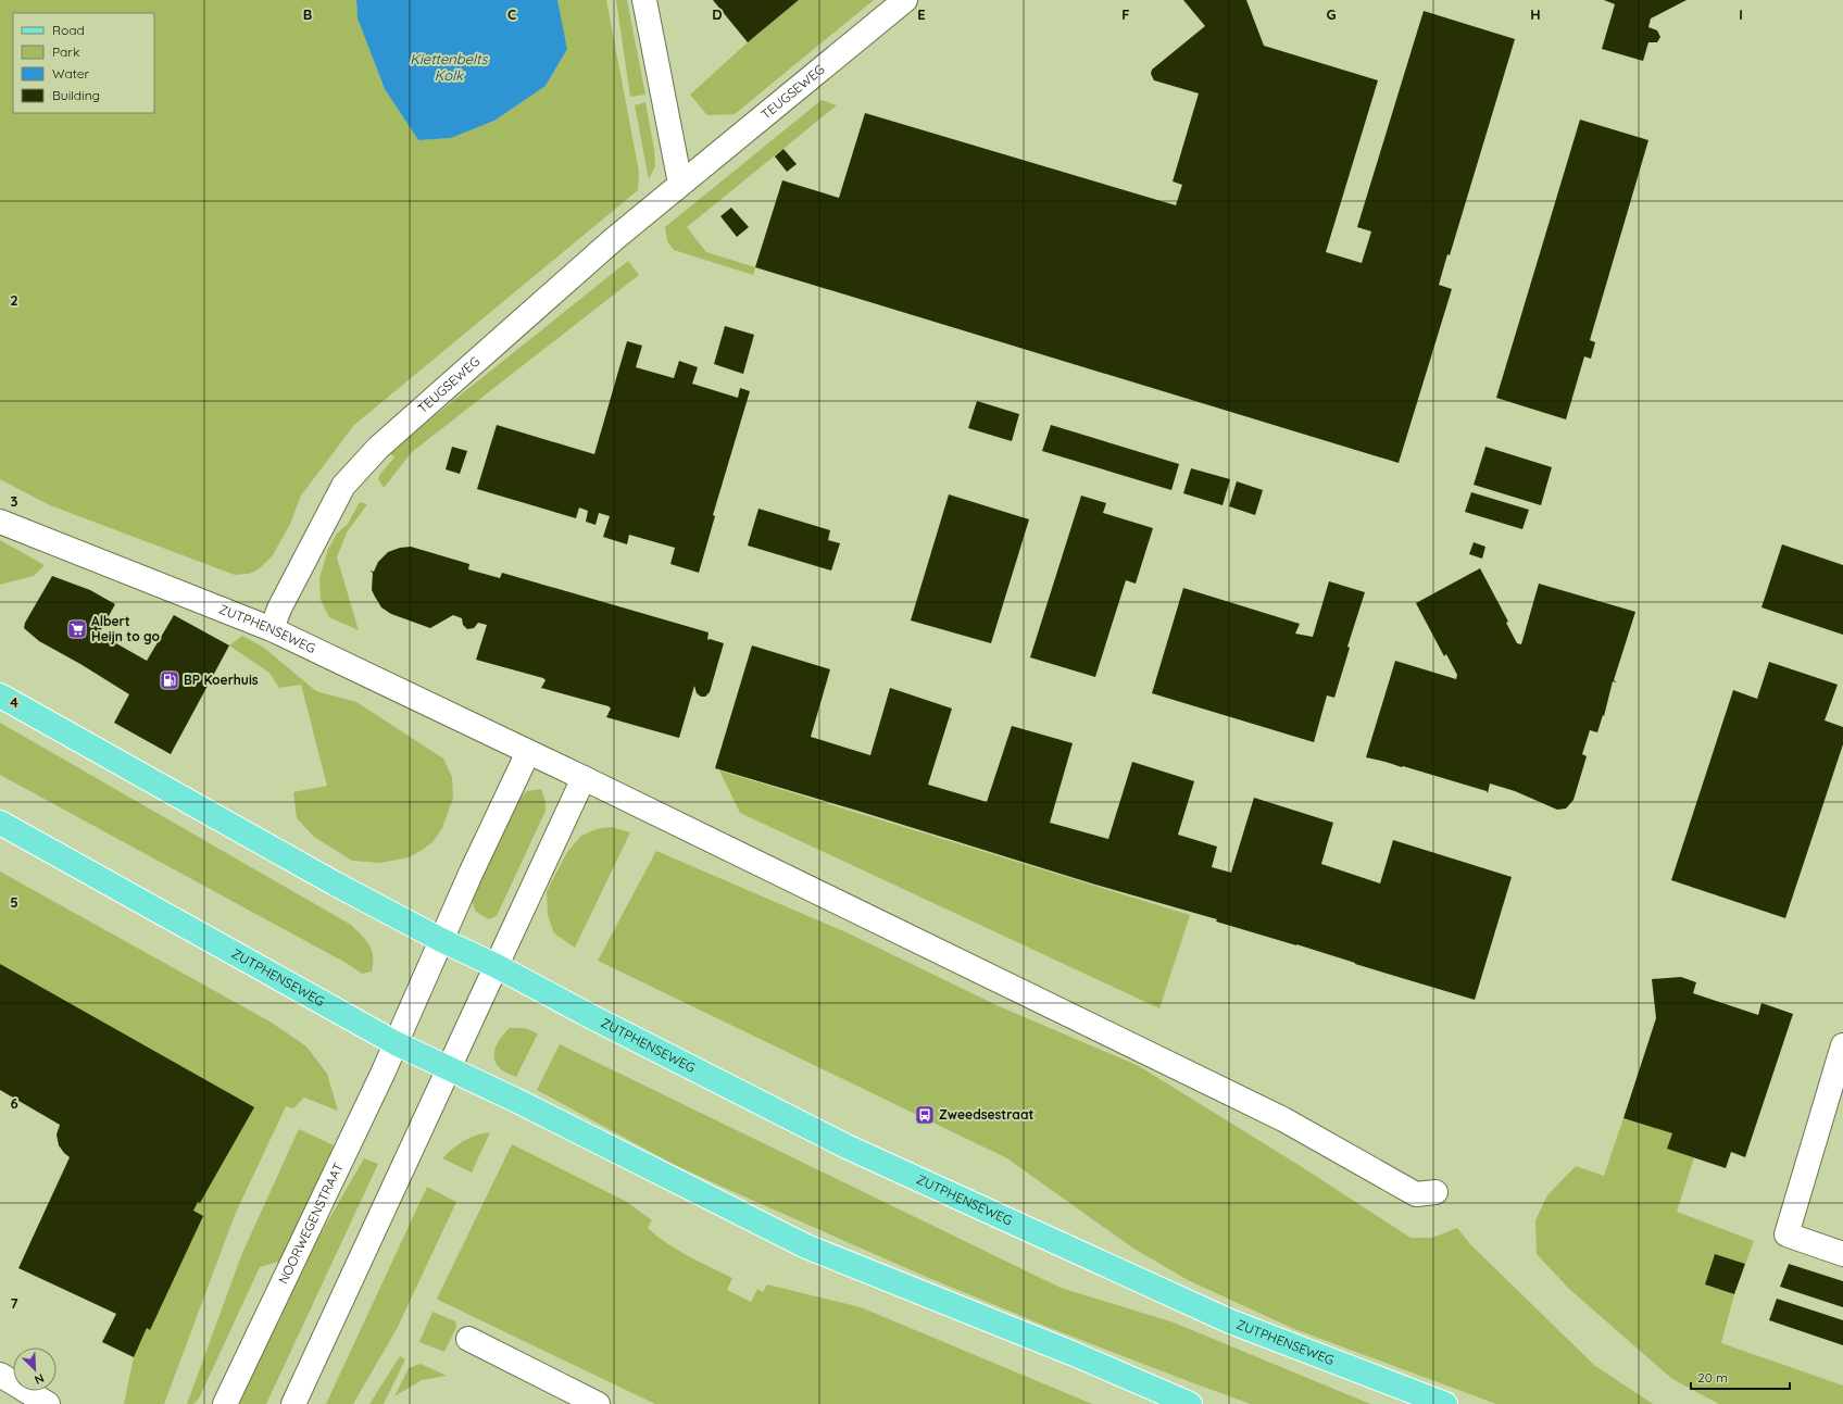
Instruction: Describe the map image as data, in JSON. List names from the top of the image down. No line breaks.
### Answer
{"streets":{"main road":["ZUTPHENSEWEG"],"street":["TEUGSEWEG","NOORWEGENSTRAAT"]},"crossings":[["TEUGSEWEG","ZUTPHENSEWEG"],["ZUTPHENSEWEG","NOORWEGENSTRAAT"]],"water":["Kiettenbelts Kolk"],"places":{"supermarket":["Albert Heijn to go"],"fuel station":["BP Koerhuis"],"bus stop":["Zweedsestraat"]},"legend":["Road","Park","Water","Building"],"scale_bar":"20 m","north":"bottom right","grid":{"columns":["B","C","D","E","F","G","H","I"],"rows":["2","3","4","5","6","7"]}}
